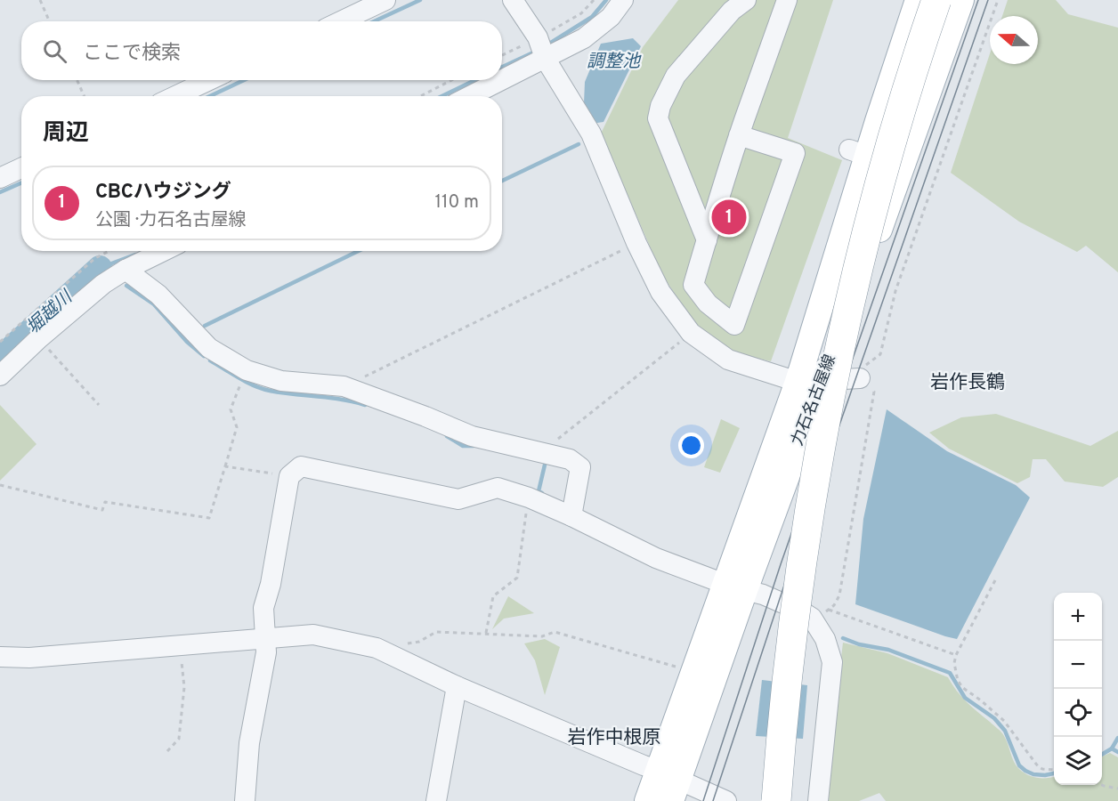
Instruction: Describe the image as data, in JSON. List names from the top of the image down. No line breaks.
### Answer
{"streets":{"main road":["力石名古屋線"]},"districts":["岩作長鶴","岩作中根原"],"water":["調整池","堀越川"],"north":"left","page":{"search":"ここで検索","heading":"周辺","list":[{"mark":"1","name":"CBCハウジング","note":"公園 · 力石名古屋線","value":"110 m"}],"pins":"1","map_buttons":["+","−"]}}
